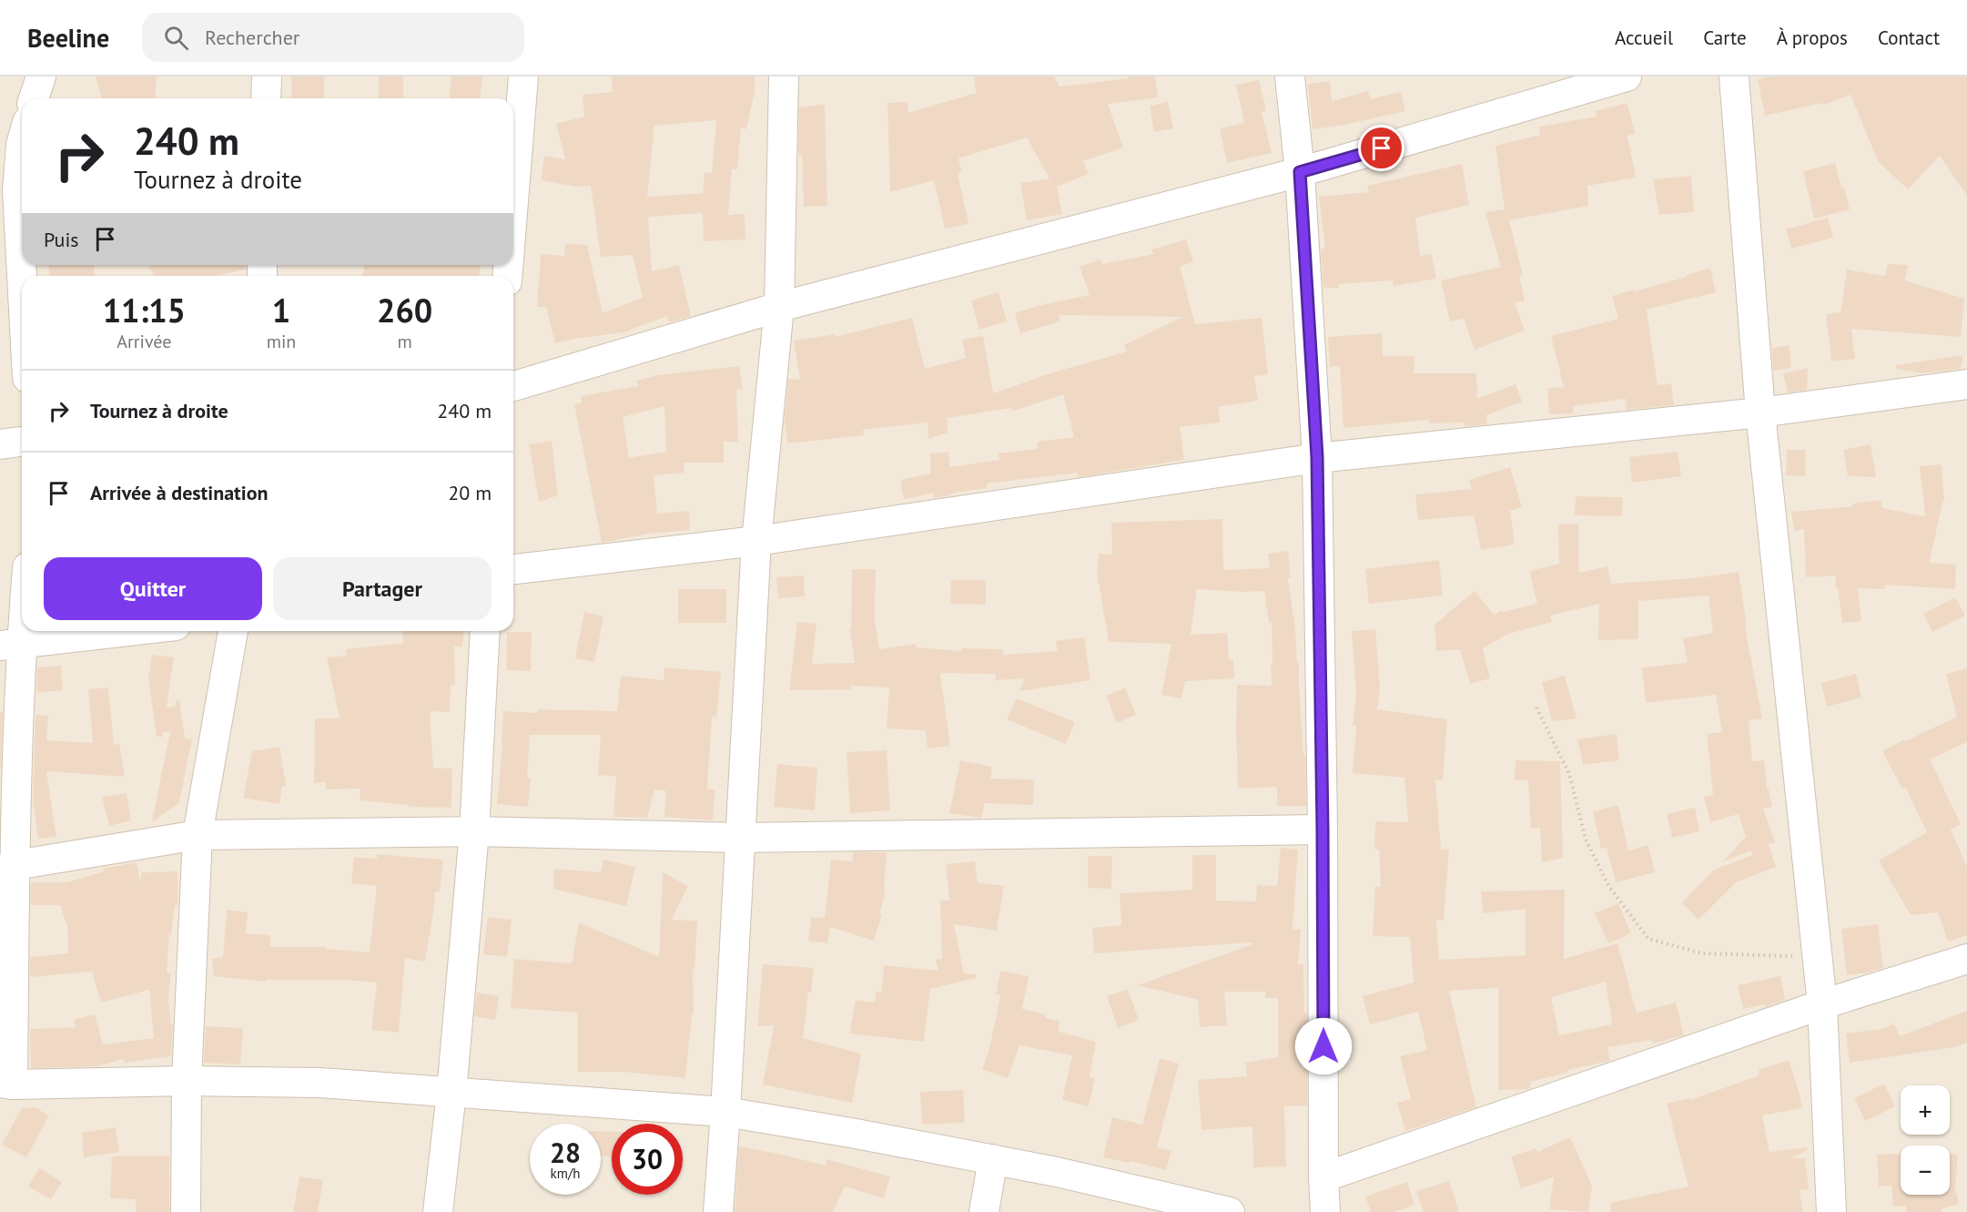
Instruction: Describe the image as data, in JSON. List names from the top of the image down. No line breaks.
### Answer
{"page":{"header":"Beeline","search":"Rechercher","nav":["Accueil","Carte","À propos","Contact"],"turn":["240 m","Tournez à droite"],"then":"Puis","eta":["11:15","Arrivée","1","min","260","m"],"list":[{"name":"Tournez à droite","value":"240 m"},{"name":"Arrivée à destination","value":"20 m"}],"buttons":["Quitter","Partager"],"map_buttons":["+","−"],"speed":"28 km/h","limit":"30"}}
